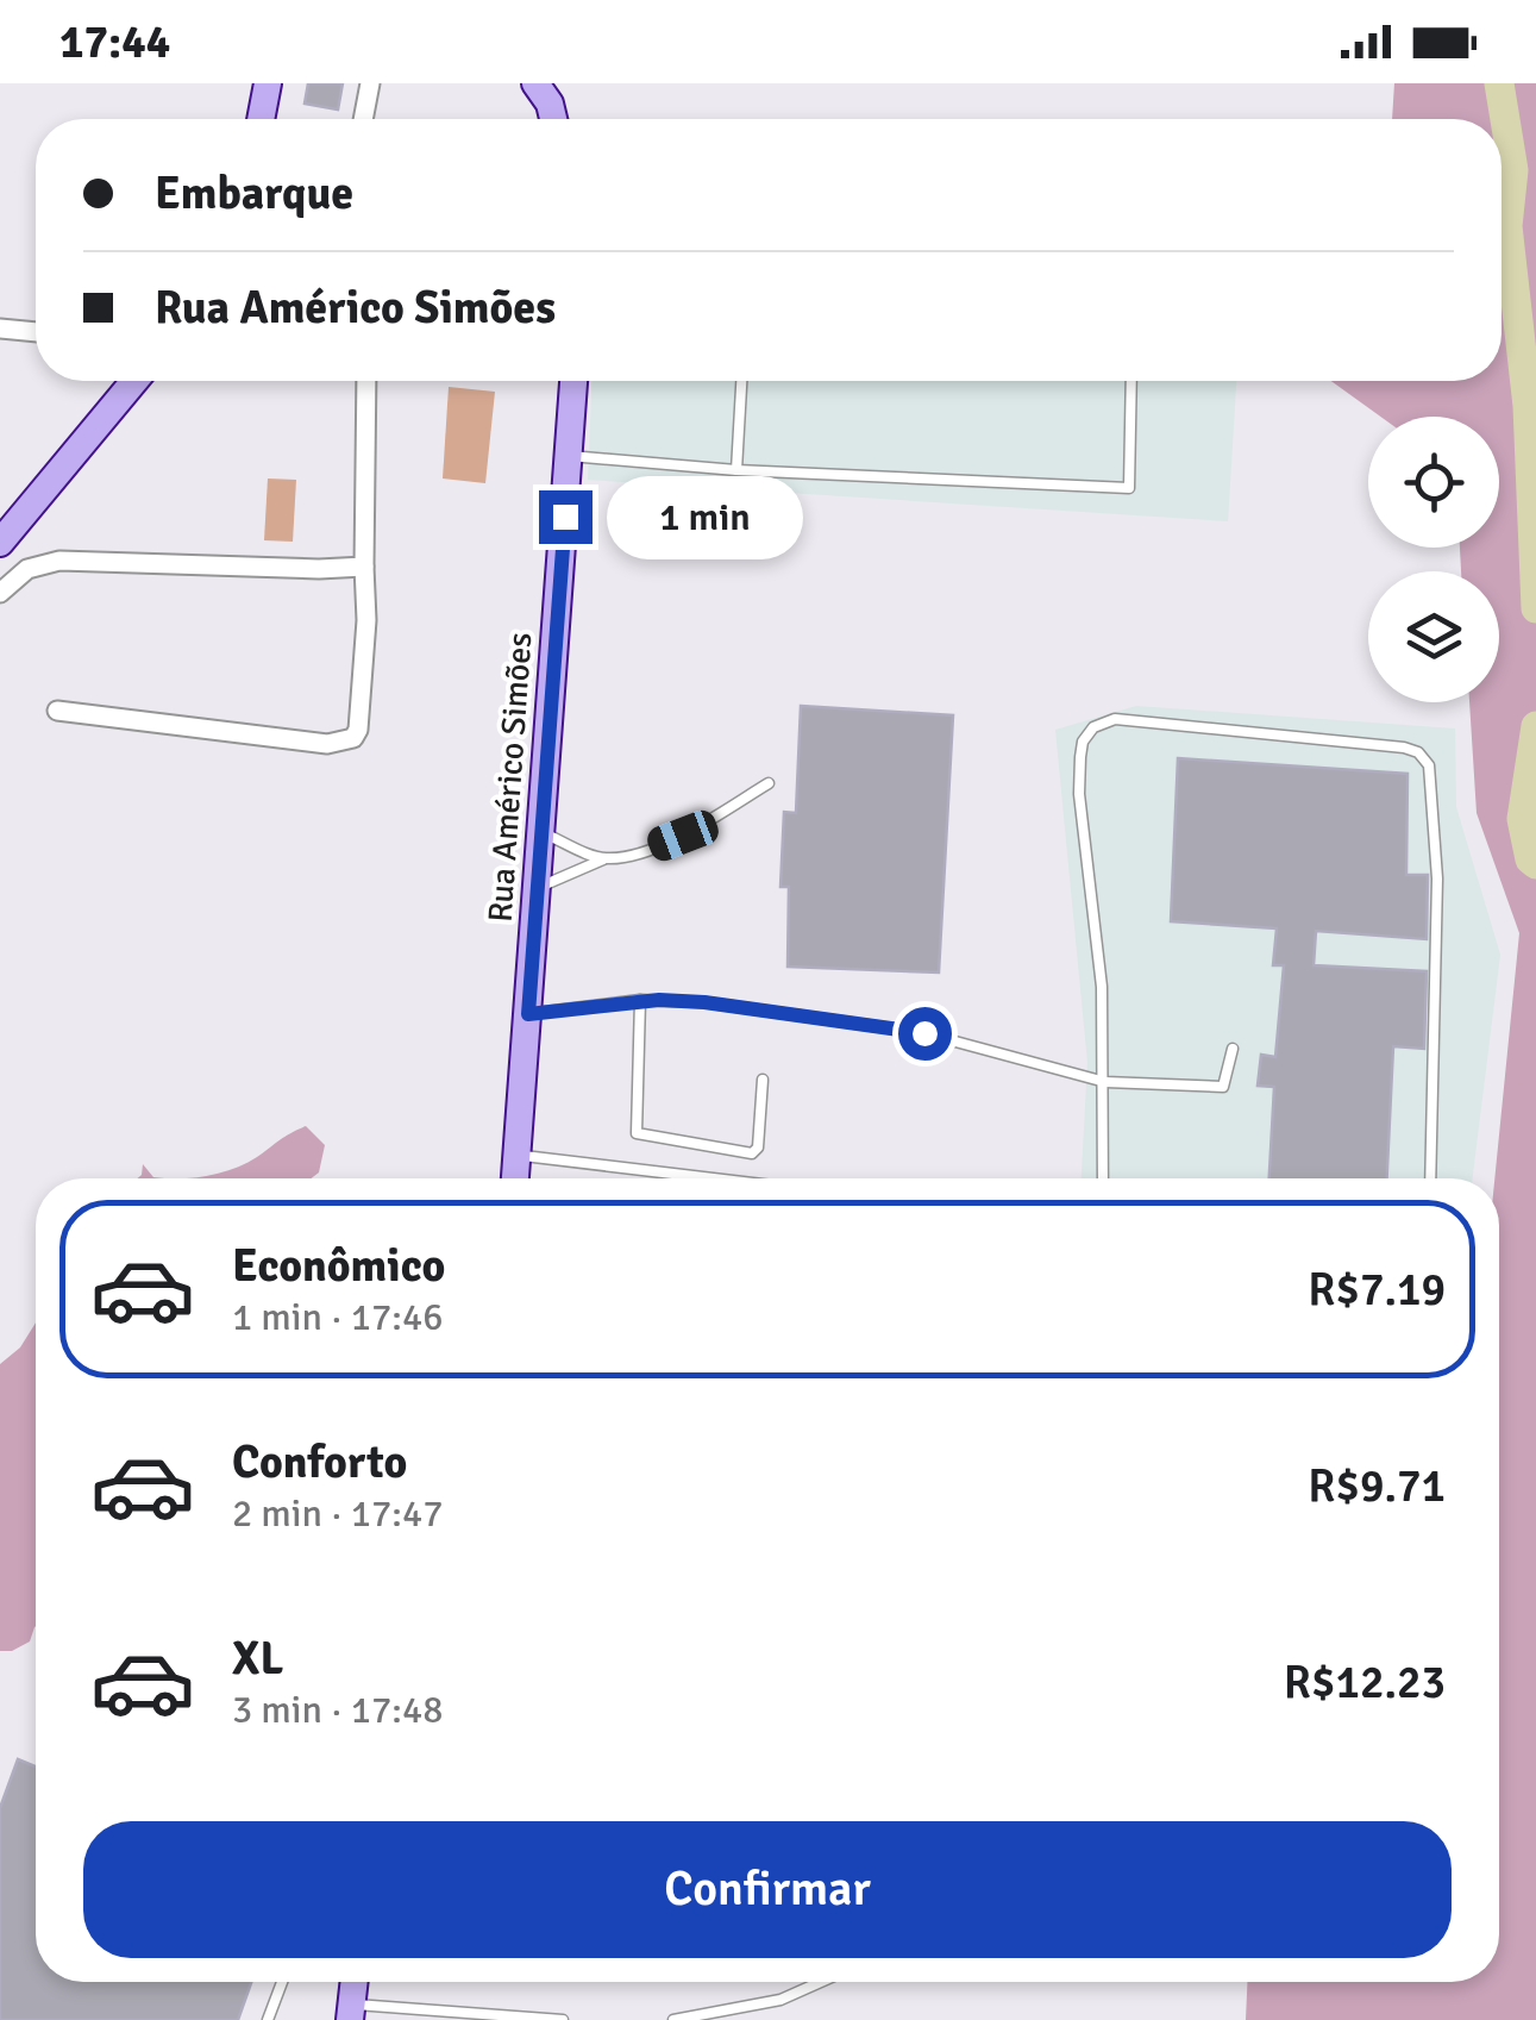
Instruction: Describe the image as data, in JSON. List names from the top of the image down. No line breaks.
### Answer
{"streets":{"main road":["Rua Américo Simões"]},"page":{"status":"17:44","banner":["Embarque","Rua Américo Simões"],"bubble":"1 min","list":[{"name":"Econômico","note":"1 min · 17:46","value":"R$7.19"},{"name":"Conforto","note":"2 min · 17:47","value":"R$9.71"},{"name":"XL","note":"3 min · 17:48","value":"R$12.23"}],"buttons":"Confirmar"}}
